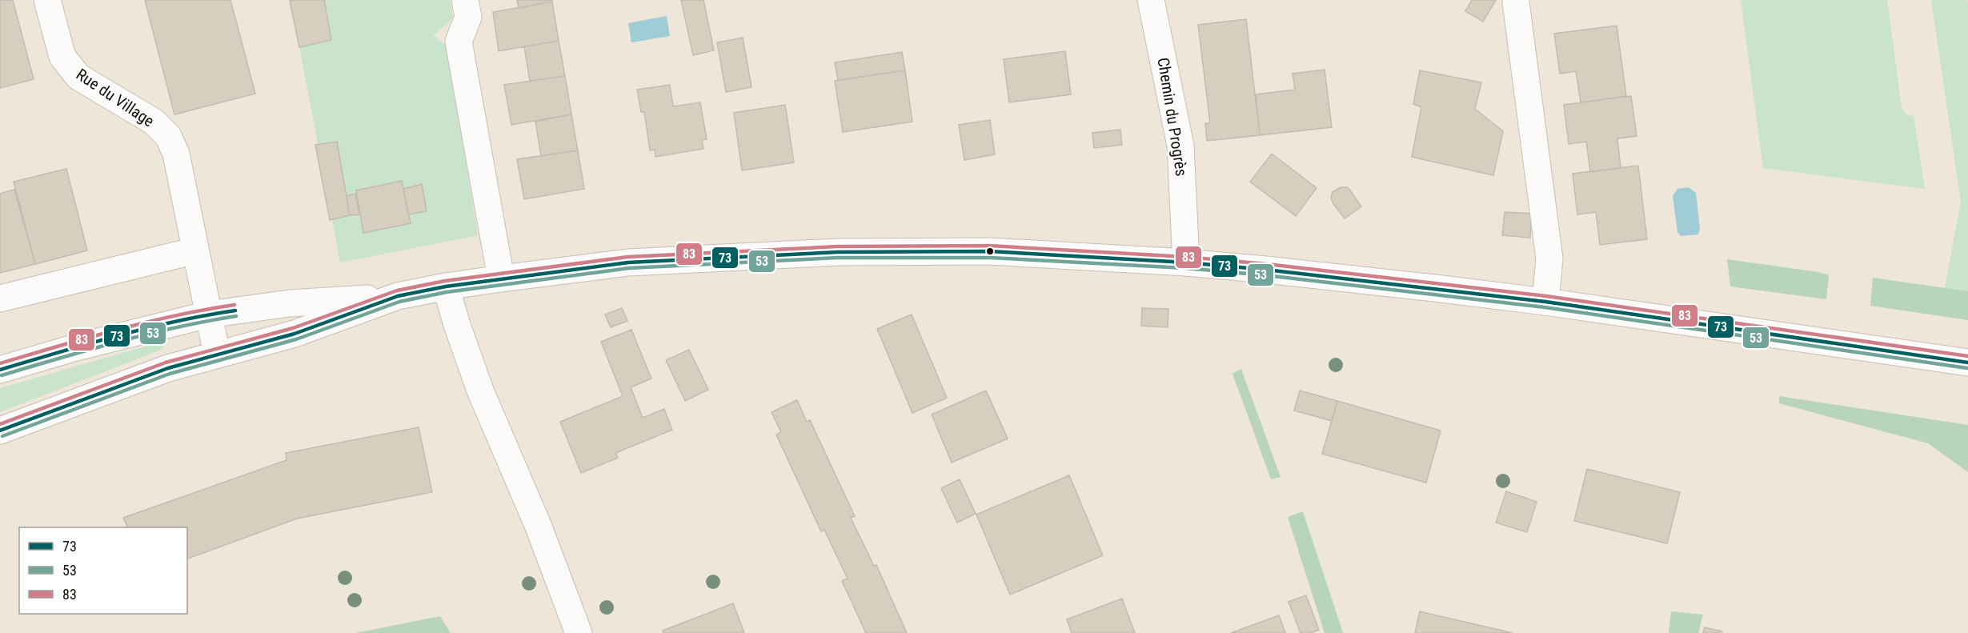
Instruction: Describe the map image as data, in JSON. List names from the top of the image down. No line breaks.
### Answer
{"streets":{"main road":["Rue du Village","Chemin du Progrès"]},"lines":["transit line 83","transit line 73","transit line 53"],"legend":["73","53","83"]}
